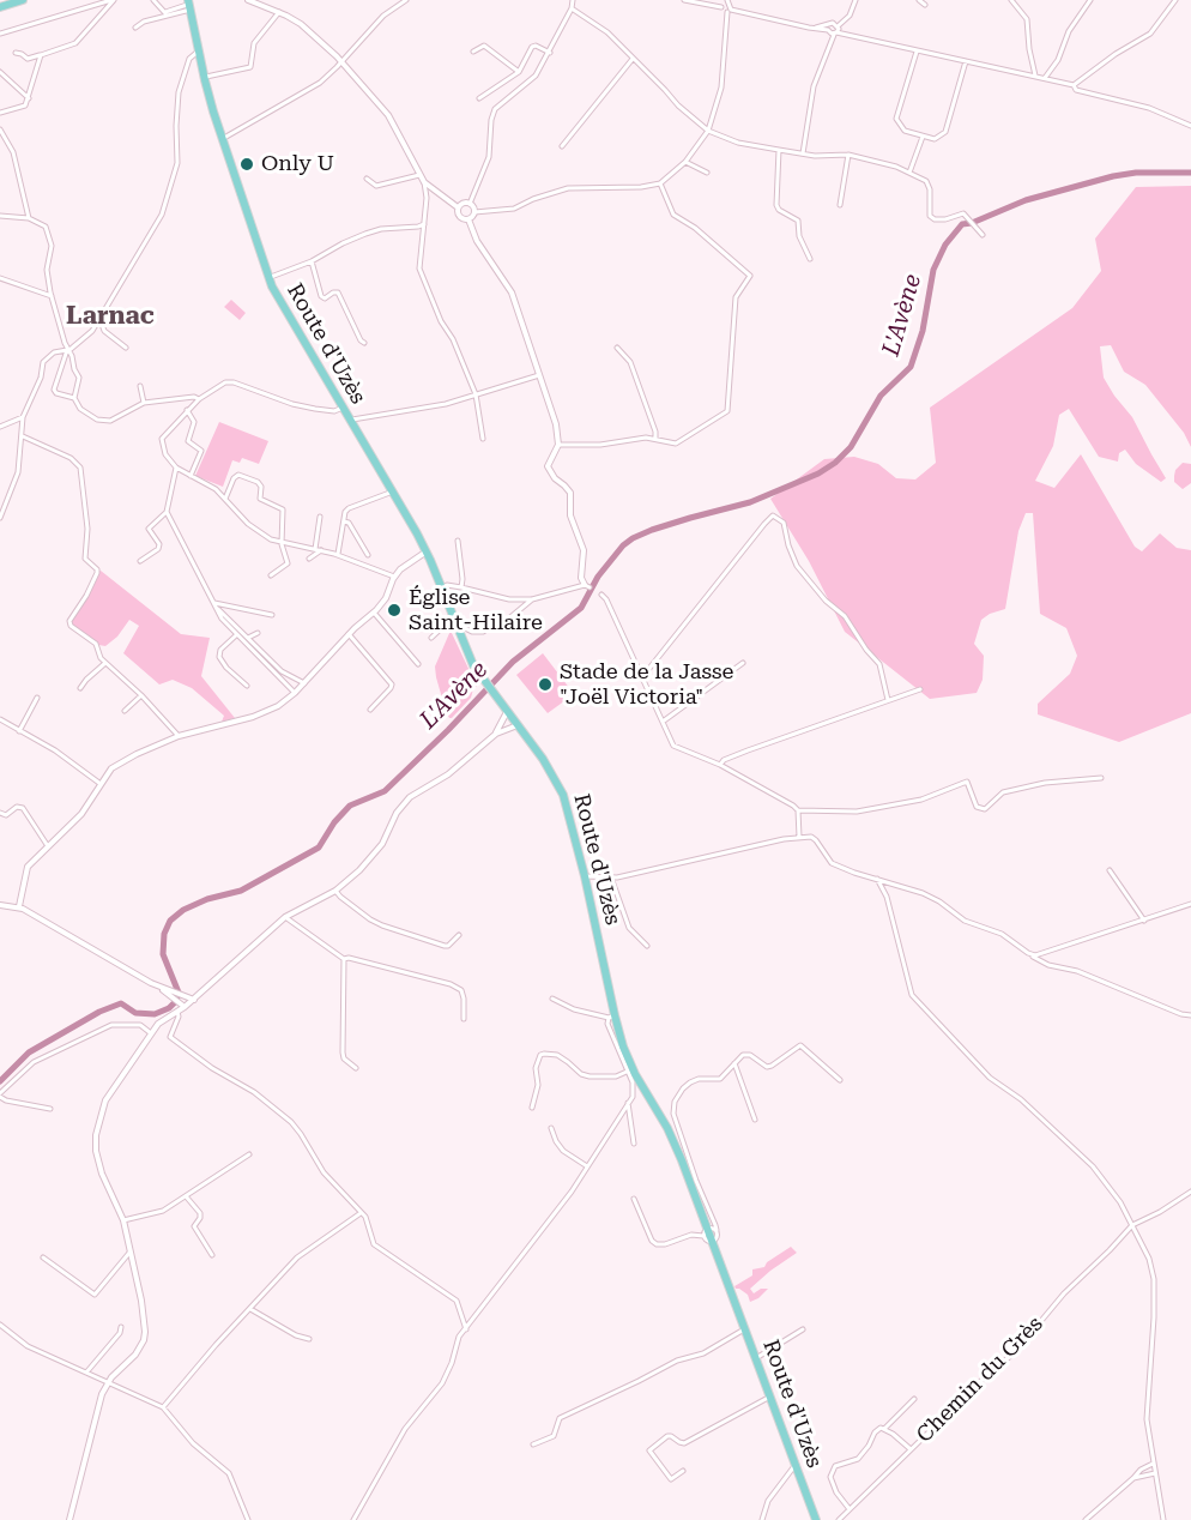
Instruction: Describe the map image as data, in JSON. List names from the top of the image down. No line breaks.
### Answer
{"streets":{"main road":["Route d'Uzès"],"street":["Chemin du Grès"]},"districts":["Larnac"],"water":["L'Avène"],"places":["Only U","Église Saint-Hilaire","Stade de la Jasse \"Joël Victoria\""]}
